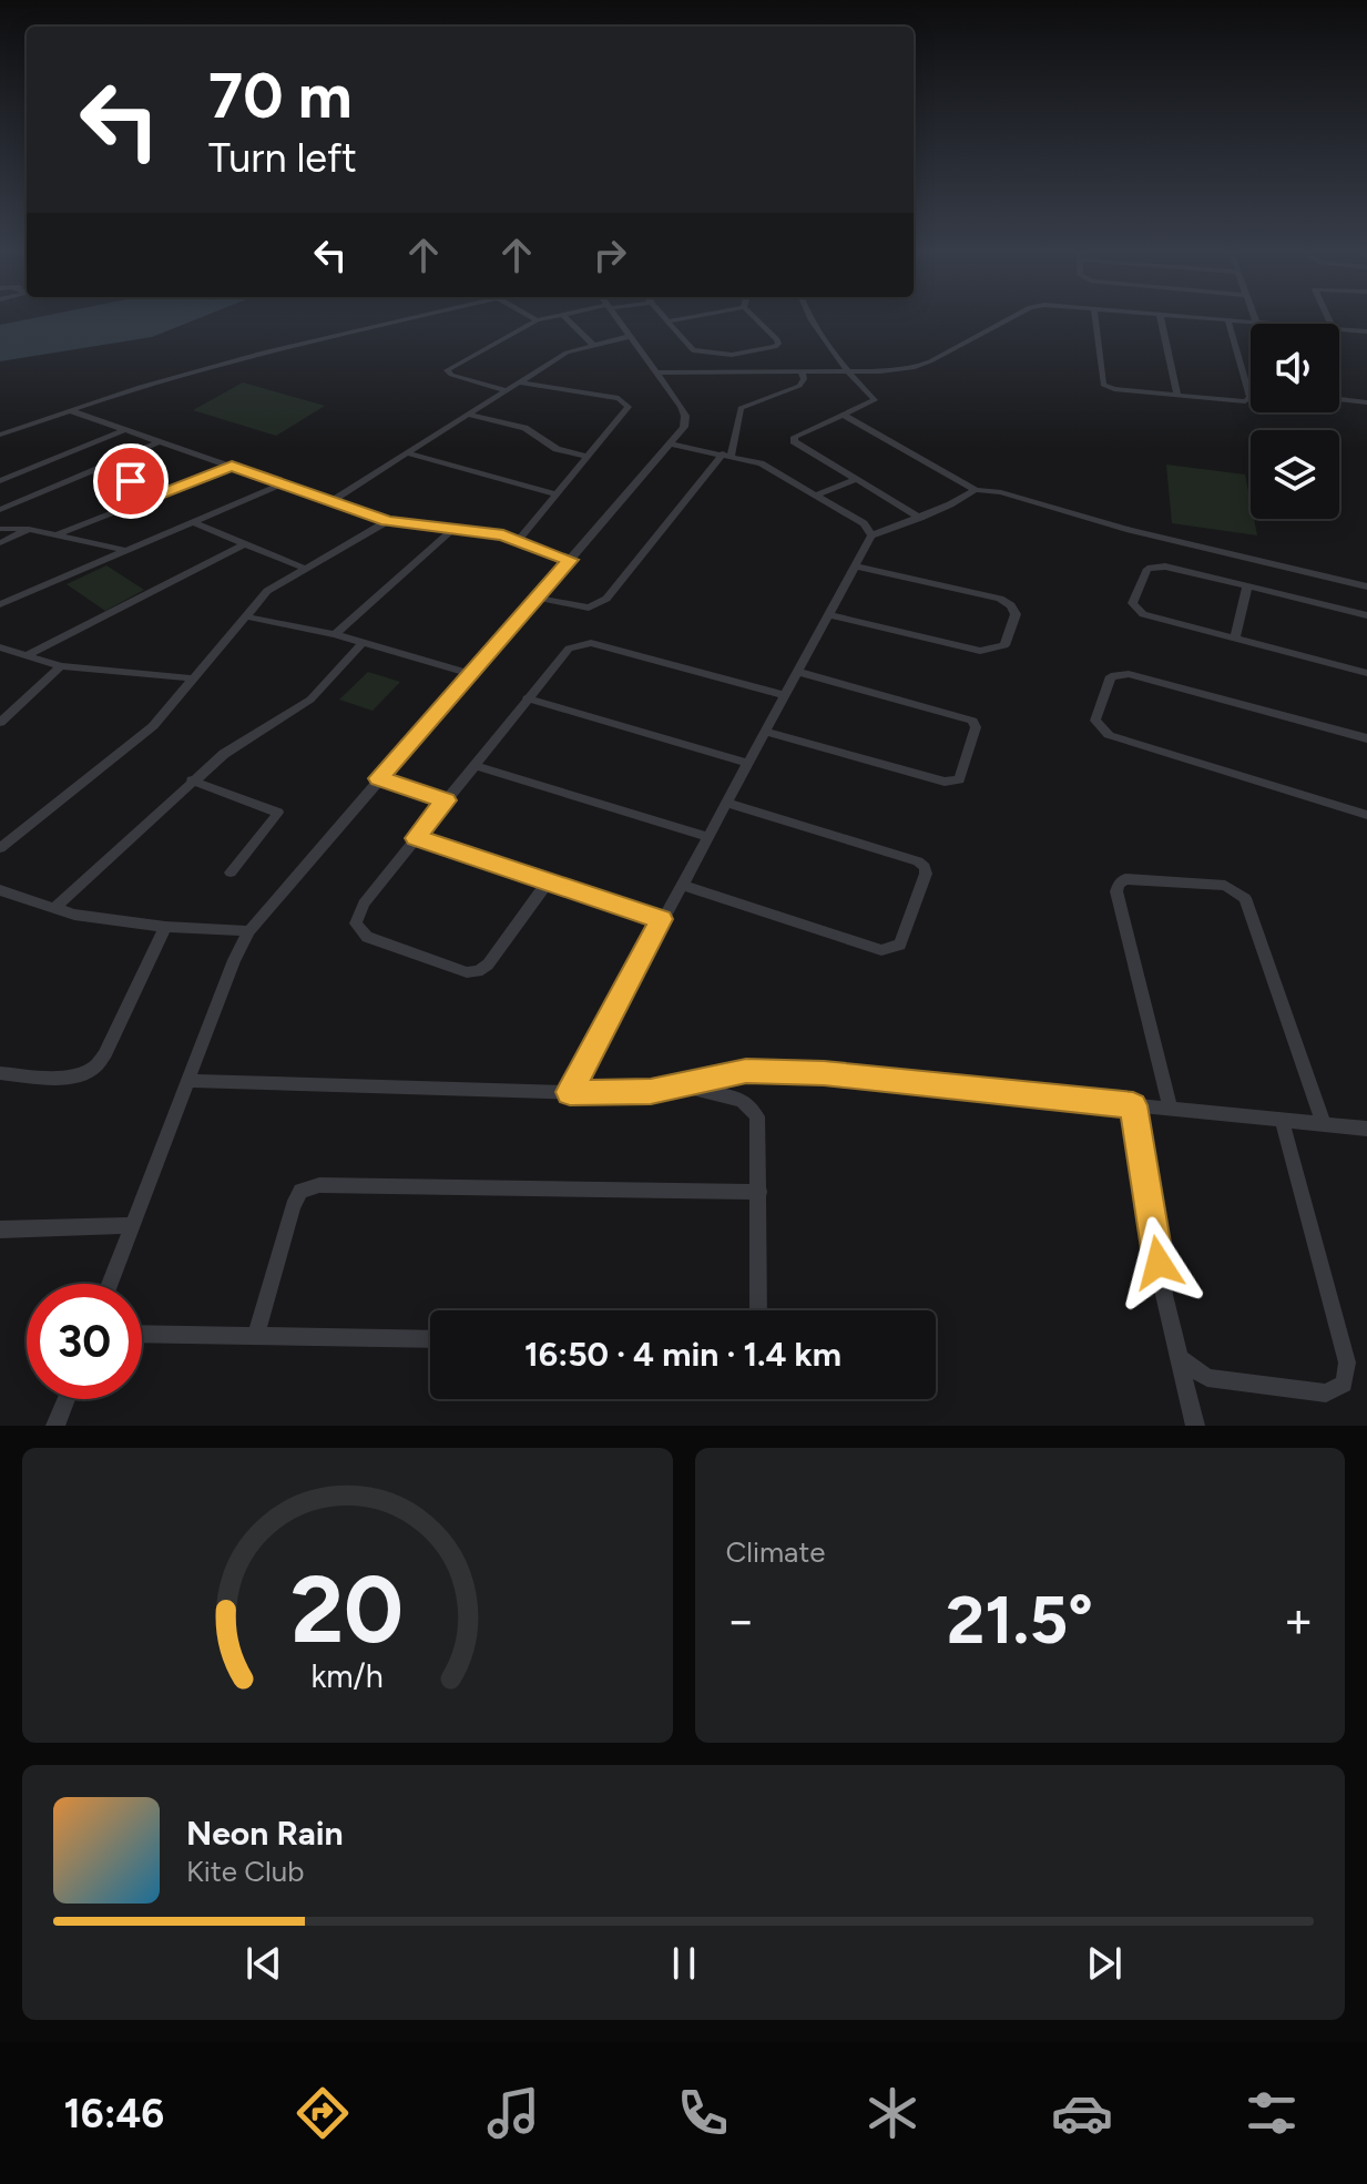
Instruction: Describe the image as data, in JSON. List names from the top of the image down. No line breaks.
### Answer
{"page":{"turn":["70 m","Turn left"],"limit":"30","trip":"16:50 · 4 min · 1.4 km","tile":"Climate","heat":["−","21.5°","+"],"song":["Neon Rain","Kite Club"],"tabs":"16:46","gauge":["20","km/h"]}}
